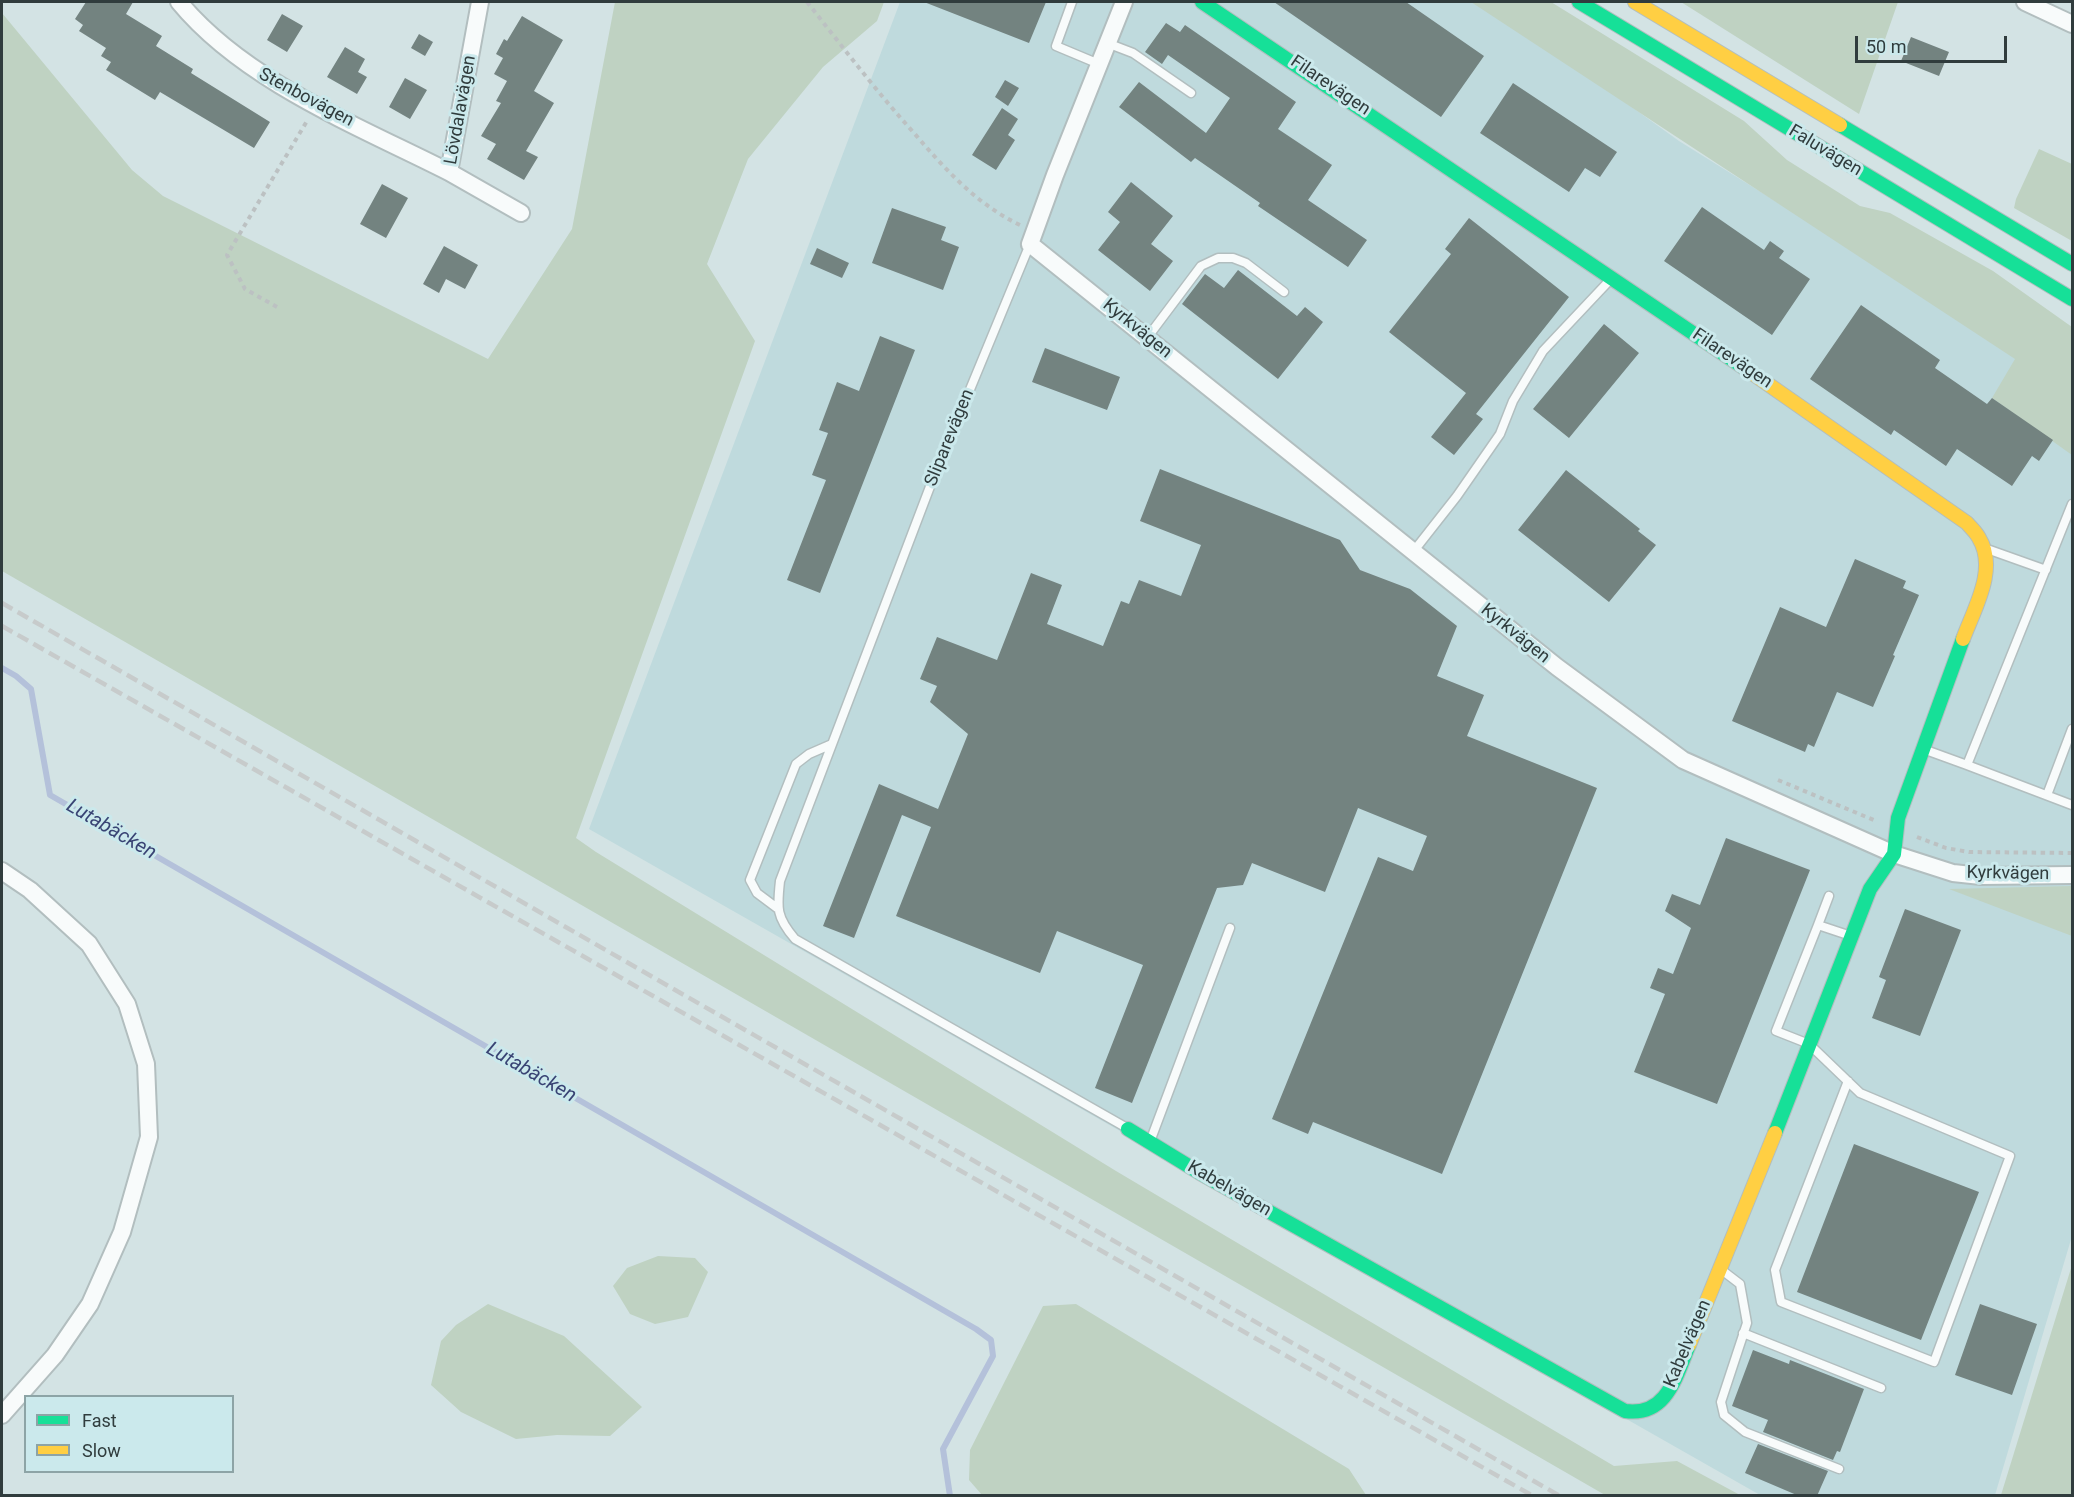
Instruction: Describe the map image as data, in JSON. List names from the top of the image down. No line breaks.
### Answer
{"streets":{"main road":["Filarevägen","Faluvägen","Kabelvägen"],"street":["Stenbovägen","Lövdalavägen","Kyrkvägen"],"lane":["Sliparevägen"]},"crossings":[["Stenbovägen","Lövdalavägen"],["Kyrkvägen","Sliparevägen"],["Kyrkvägen","Kabelvägen"]],"water":["Lutabäcken"],"legend":["Fast","Slow"],"scale_bar":"50 m"}
